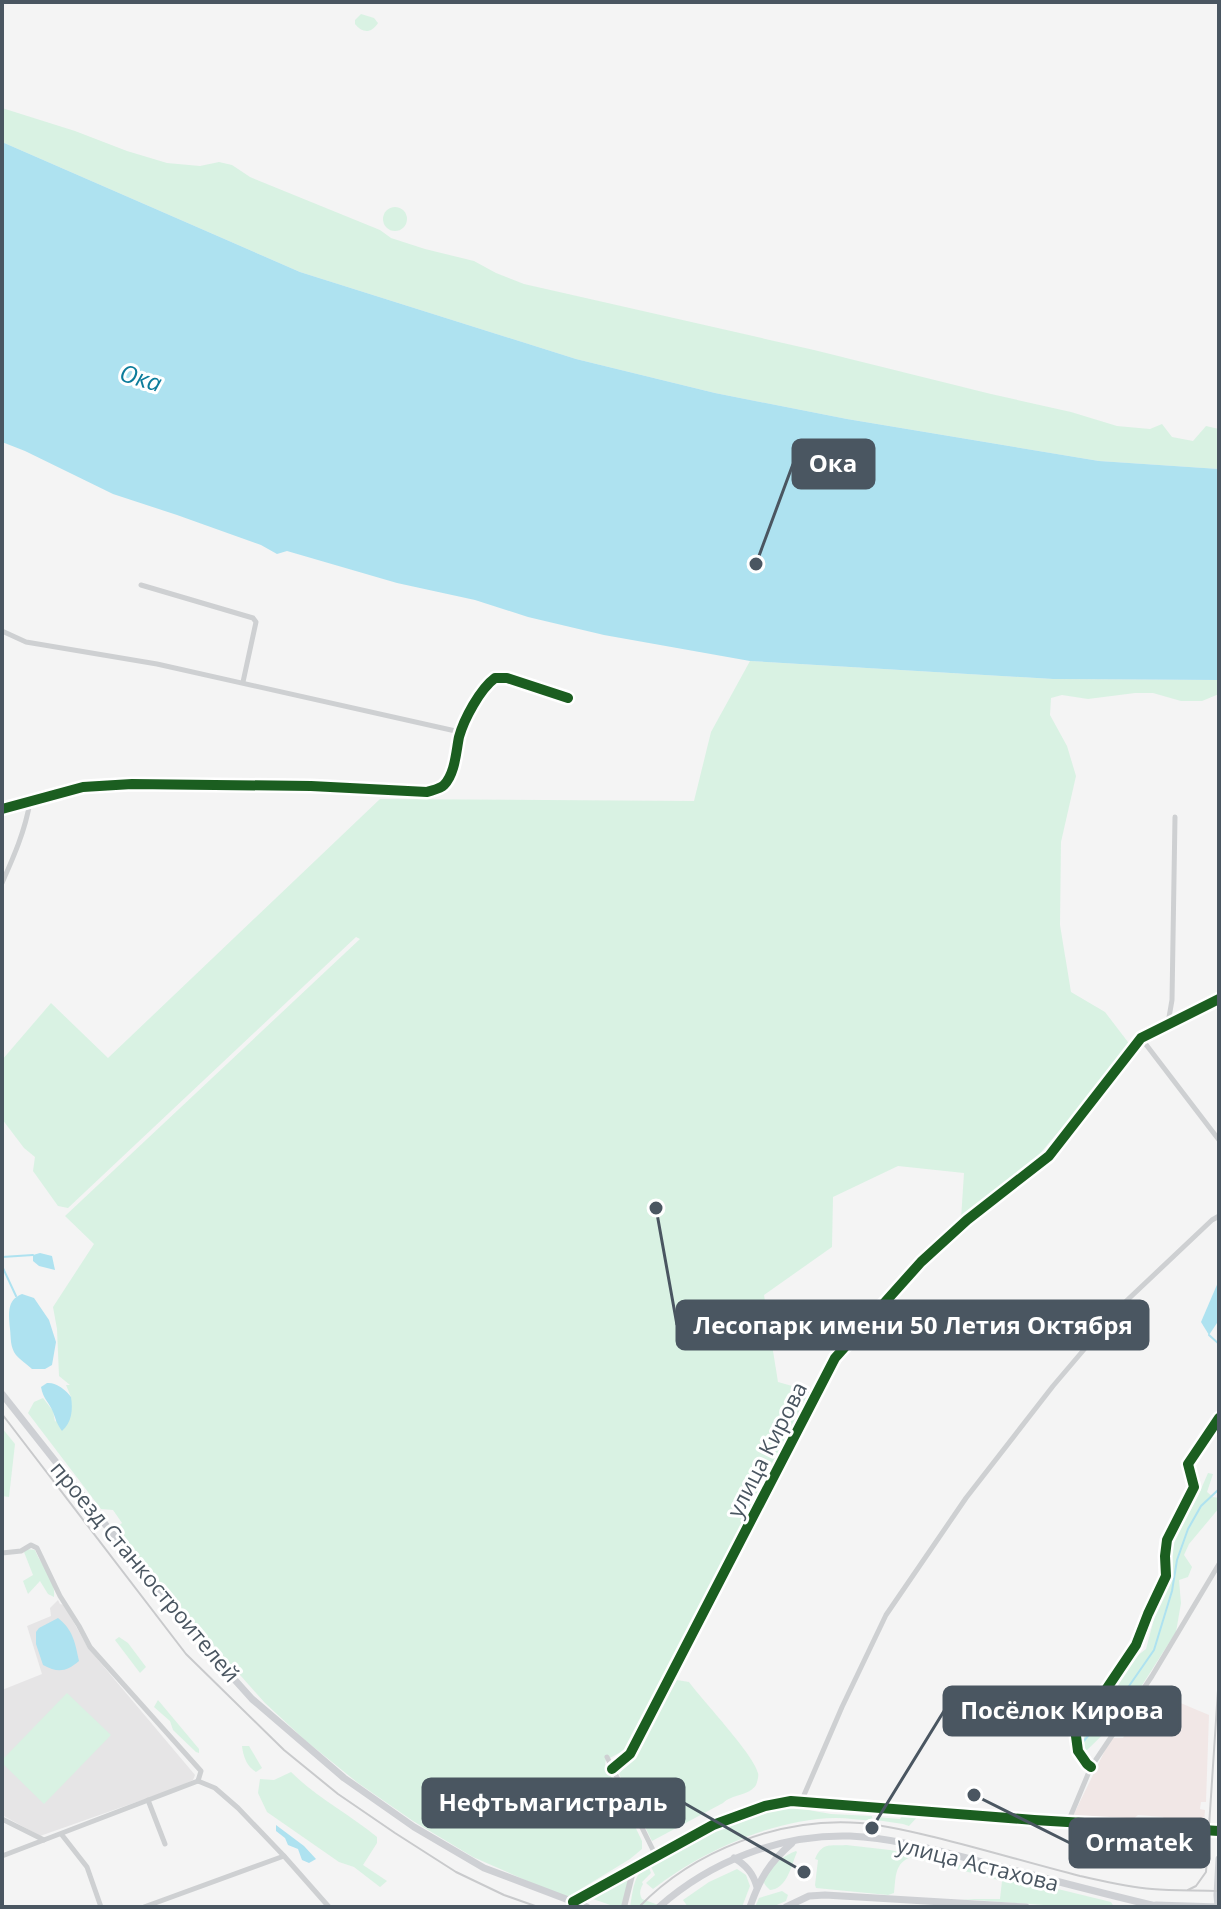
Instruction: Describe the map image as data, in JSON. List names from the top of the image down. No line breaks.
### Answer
{"streets":{"main road":["проезд Станкостроителей","улица Астахова"],"street":["улица Кирова"]},"crossings":[["проезд Станкостроителей","улица Астахова"]],"water":["Ока"],"places":["Ока","Лесопарк имени 50 Летия Октября","Ormatek","Посёлок Кирова","Нефтьмагистраль"]}
